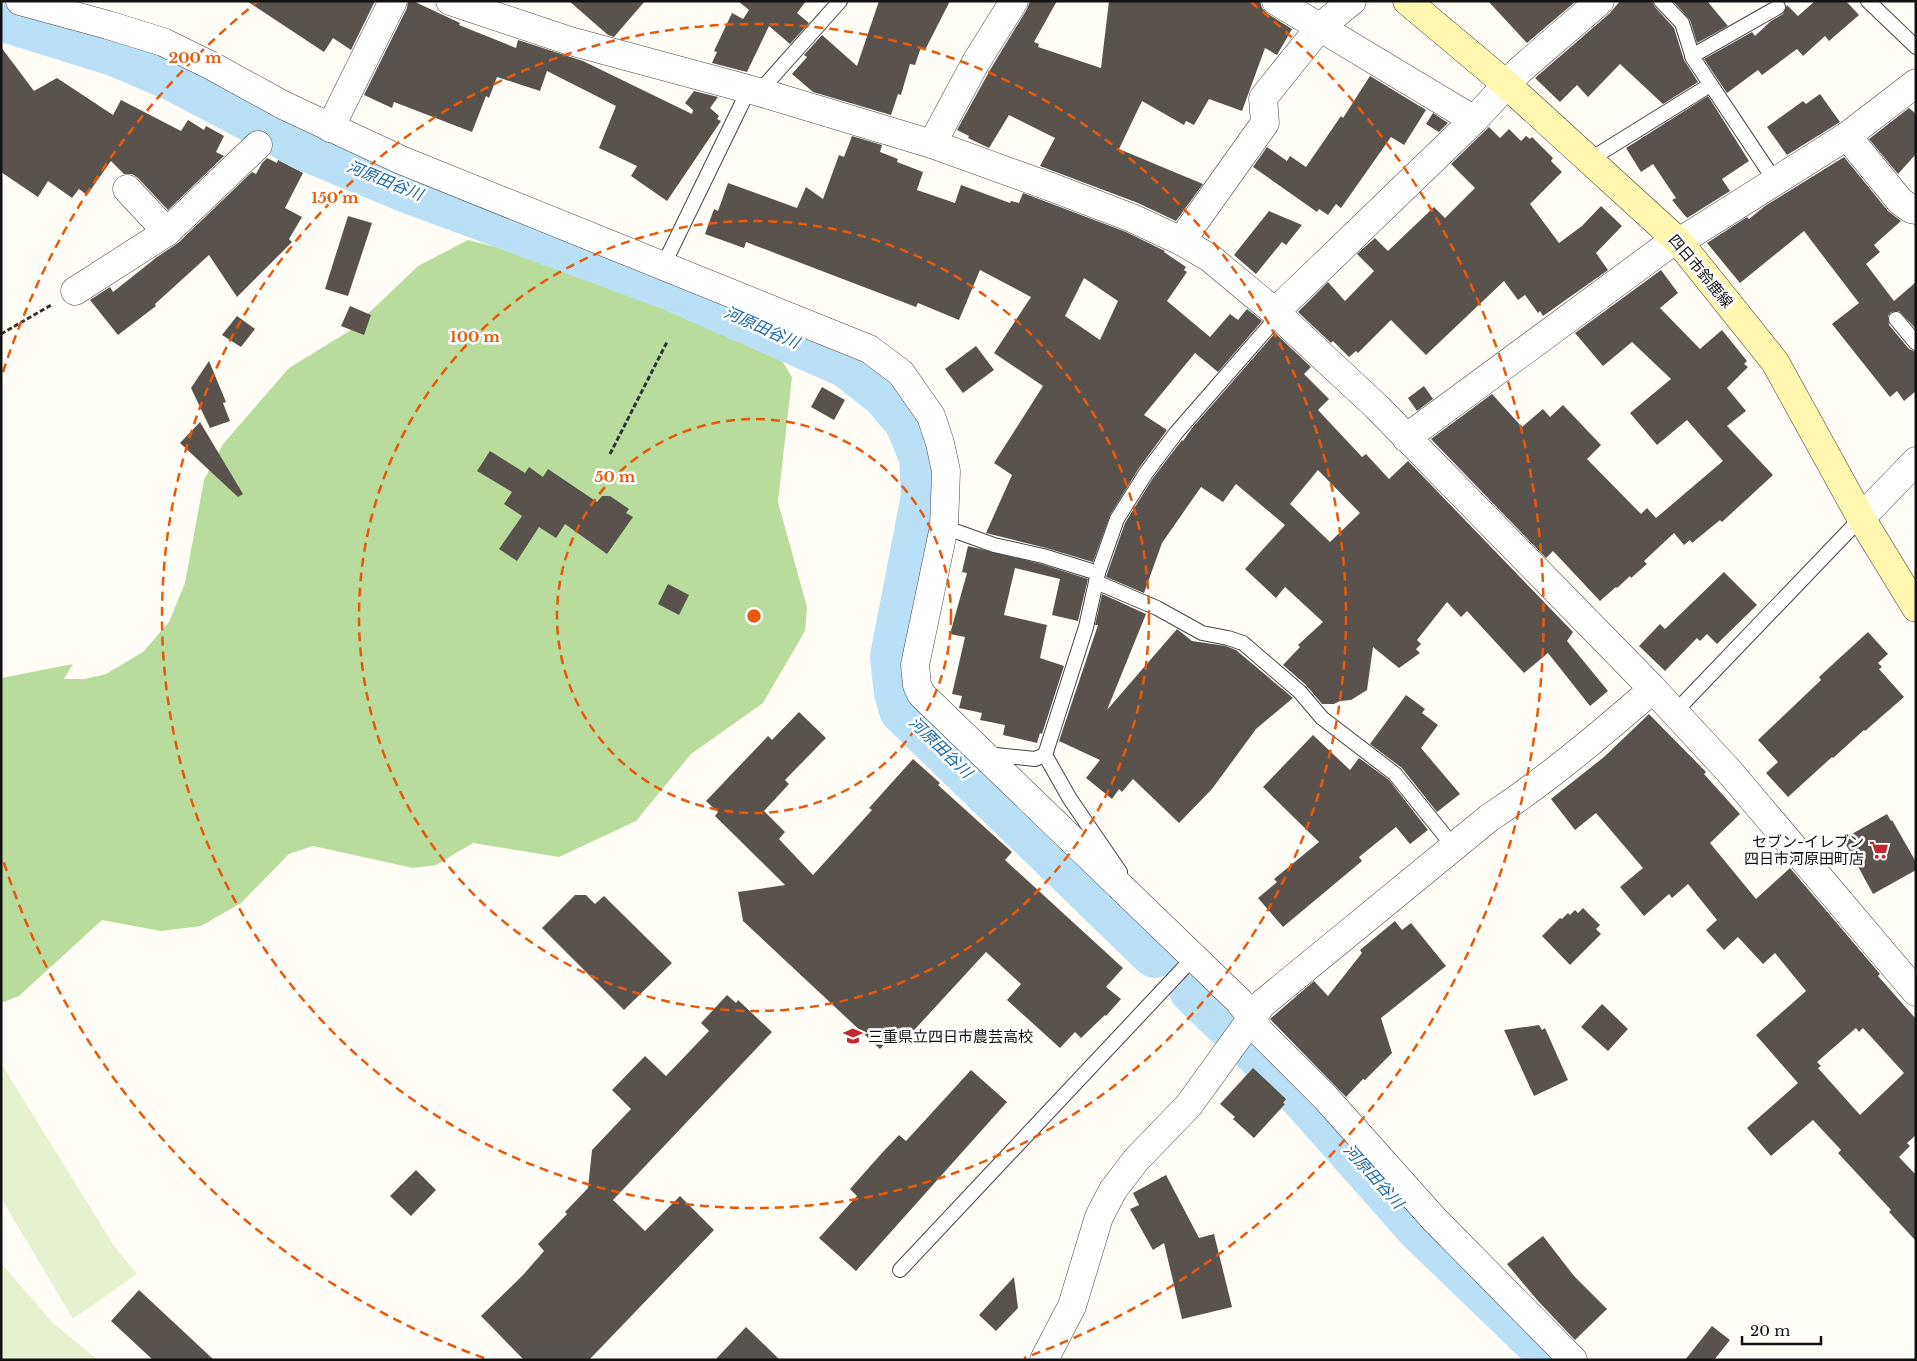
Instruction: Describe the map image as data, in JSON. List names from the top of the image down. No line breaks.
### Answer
{"streets":{"main road":["四日市鈴鹿線"]},"water":["河原田谷川"],"places":{"supermarket":["セブン-イレブン 四日市河原田町店"],"school or university":["三重県立四日市農芸高校"]},"scale_bar":"20 m","rings":["200 m","150 m","100 m","50 m"]}
